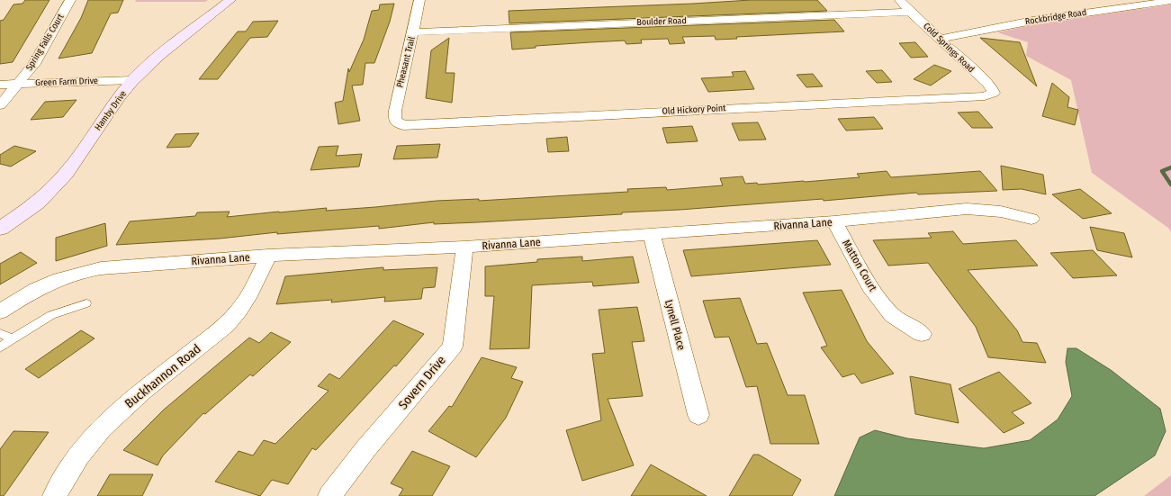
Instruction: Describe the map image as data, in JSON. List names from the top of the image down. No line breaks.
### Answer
{"streets":{"street":["Rockbridge Road","Boulder Road","Spring Falls Court","Cold Springs Road","Pheasant Trail","Green Farm Drive","Old Hickory Point","Hamby Drive","Rivanna Lane","Matton Court","Lynell Place","Buckhannon Road","Sovern Drive"]},"crossings":[["Rockbridge Road","Cold Springs Road"],["Boulder Road","Cold Springs Road"],["Boulder Road","Pheasant Trail"],["Spring Falls Court","Green Farm Drive"],["Cold Springs Road","Old Hickory Point"],["Pheasant Trail","Old Hickory Point"],["Green Farm Drive","Hamby Drive"],["Rivanna Lane","Matton Court"],["Rivanna Lane","Lynell Place"],["Rivanna Lane","Buckhannon Road"],["Rivanna Lane","Sovern Drive"]]}
